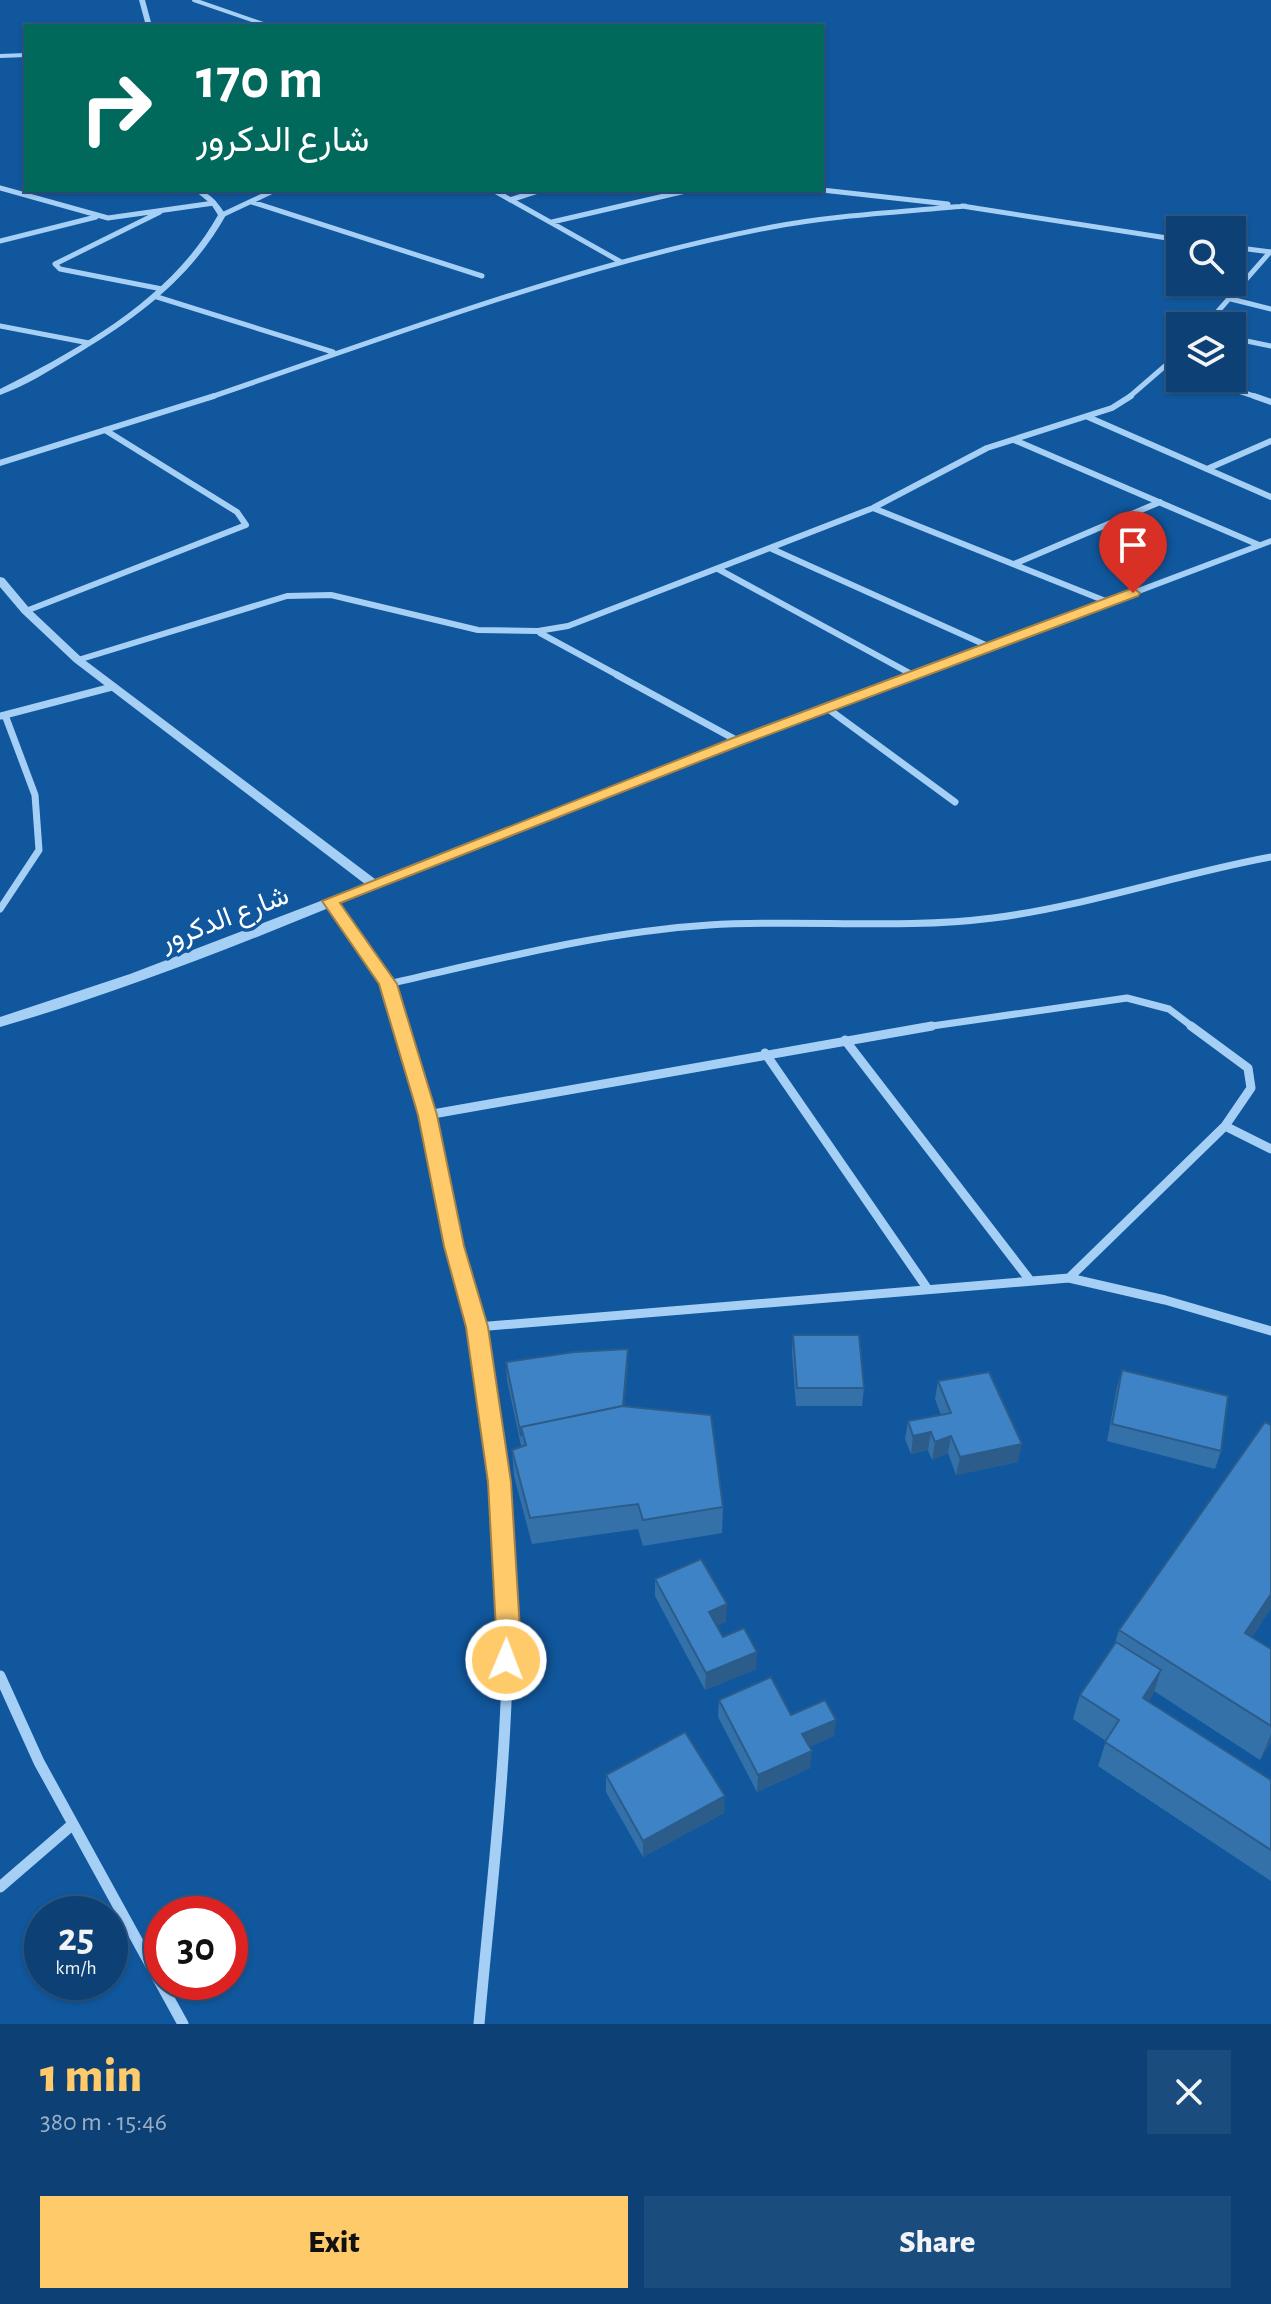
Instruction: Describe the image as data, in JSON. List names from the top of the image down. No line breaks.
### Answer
{"streets":{"street":["شارع الدكرور"]},"page":{"turn":["170 m","شارع الدكرور"],"speed":"25 km/h","limit":"30","heading":["1 min","380 m · 15:46"],"buttons":["Exit","Share"]}}
